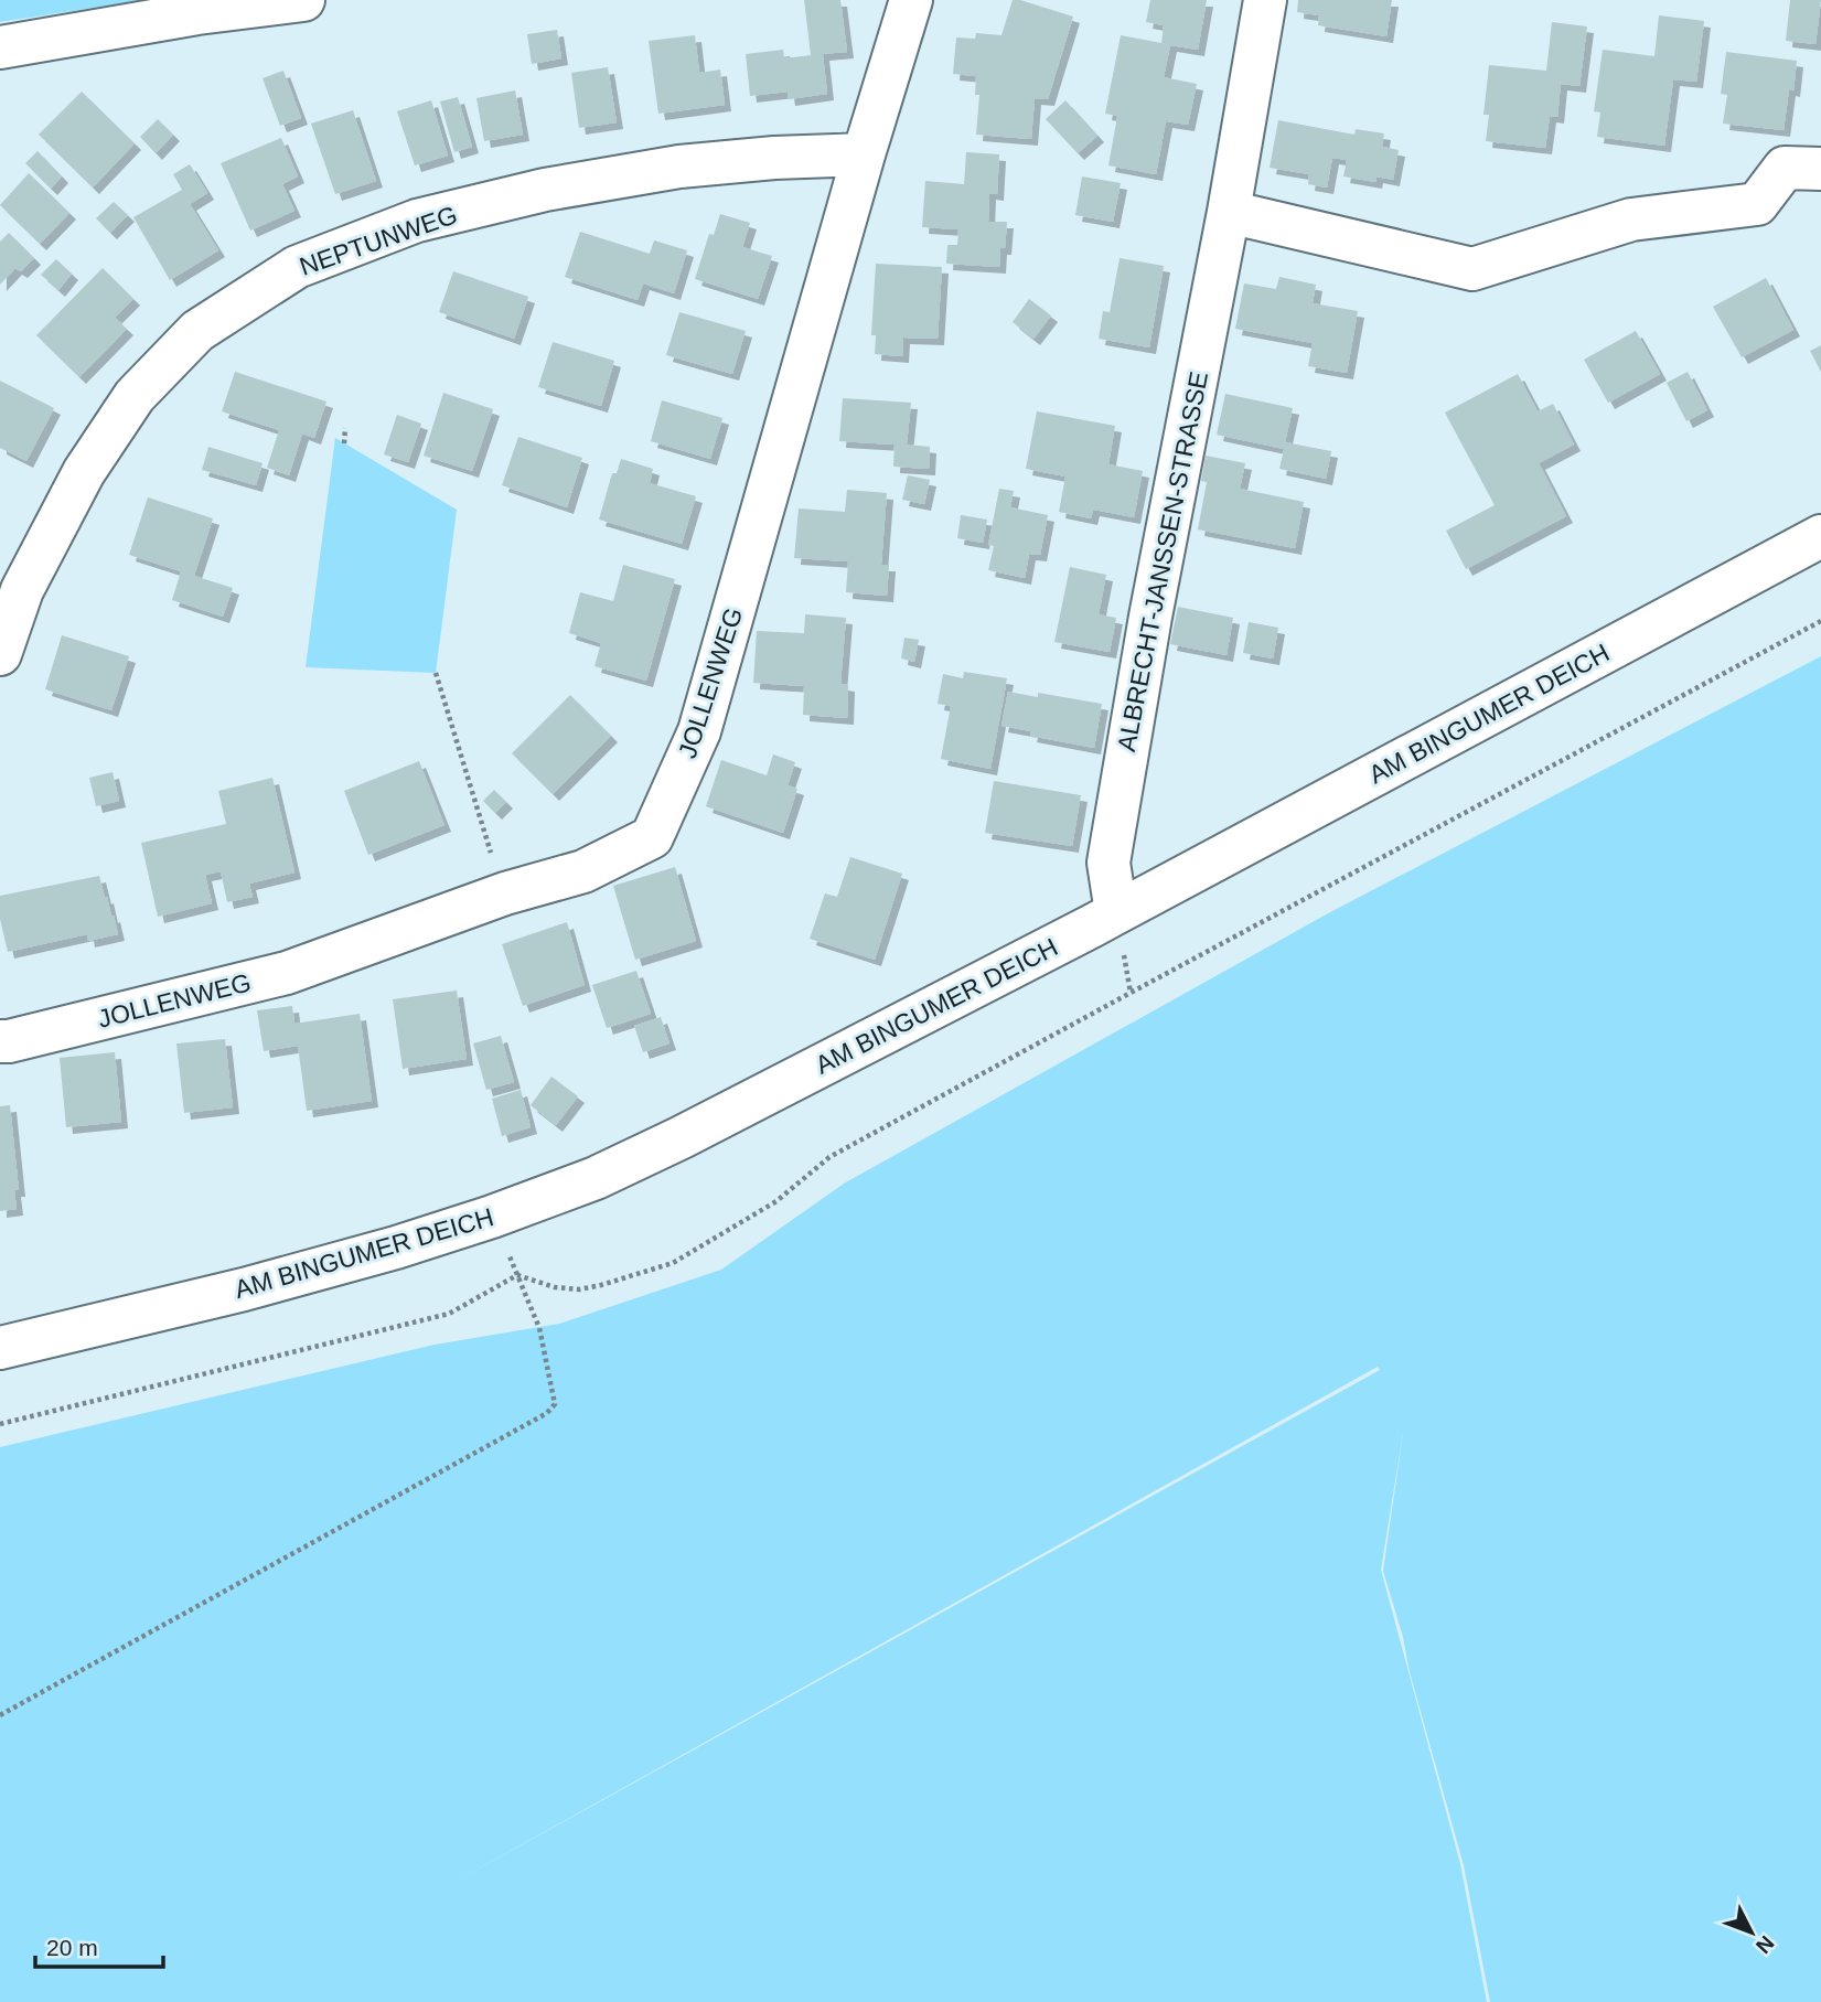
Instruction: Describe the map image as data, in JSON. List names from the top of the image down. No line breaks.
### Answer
{"streets":{"street":["NEPTUNWEG","ALBRECHT-JANSSEN-STRASSE","JOLLENWEG","AM BINGUMER DEICH"]},"crossings":[["NEPTUNWEG","JOLLENWEG"],["ALBRECHT-JANSSEN-STRASSE","AM BINGUMER DEICH"]],"scale_bar":"20 m","north":"bottom right"}
